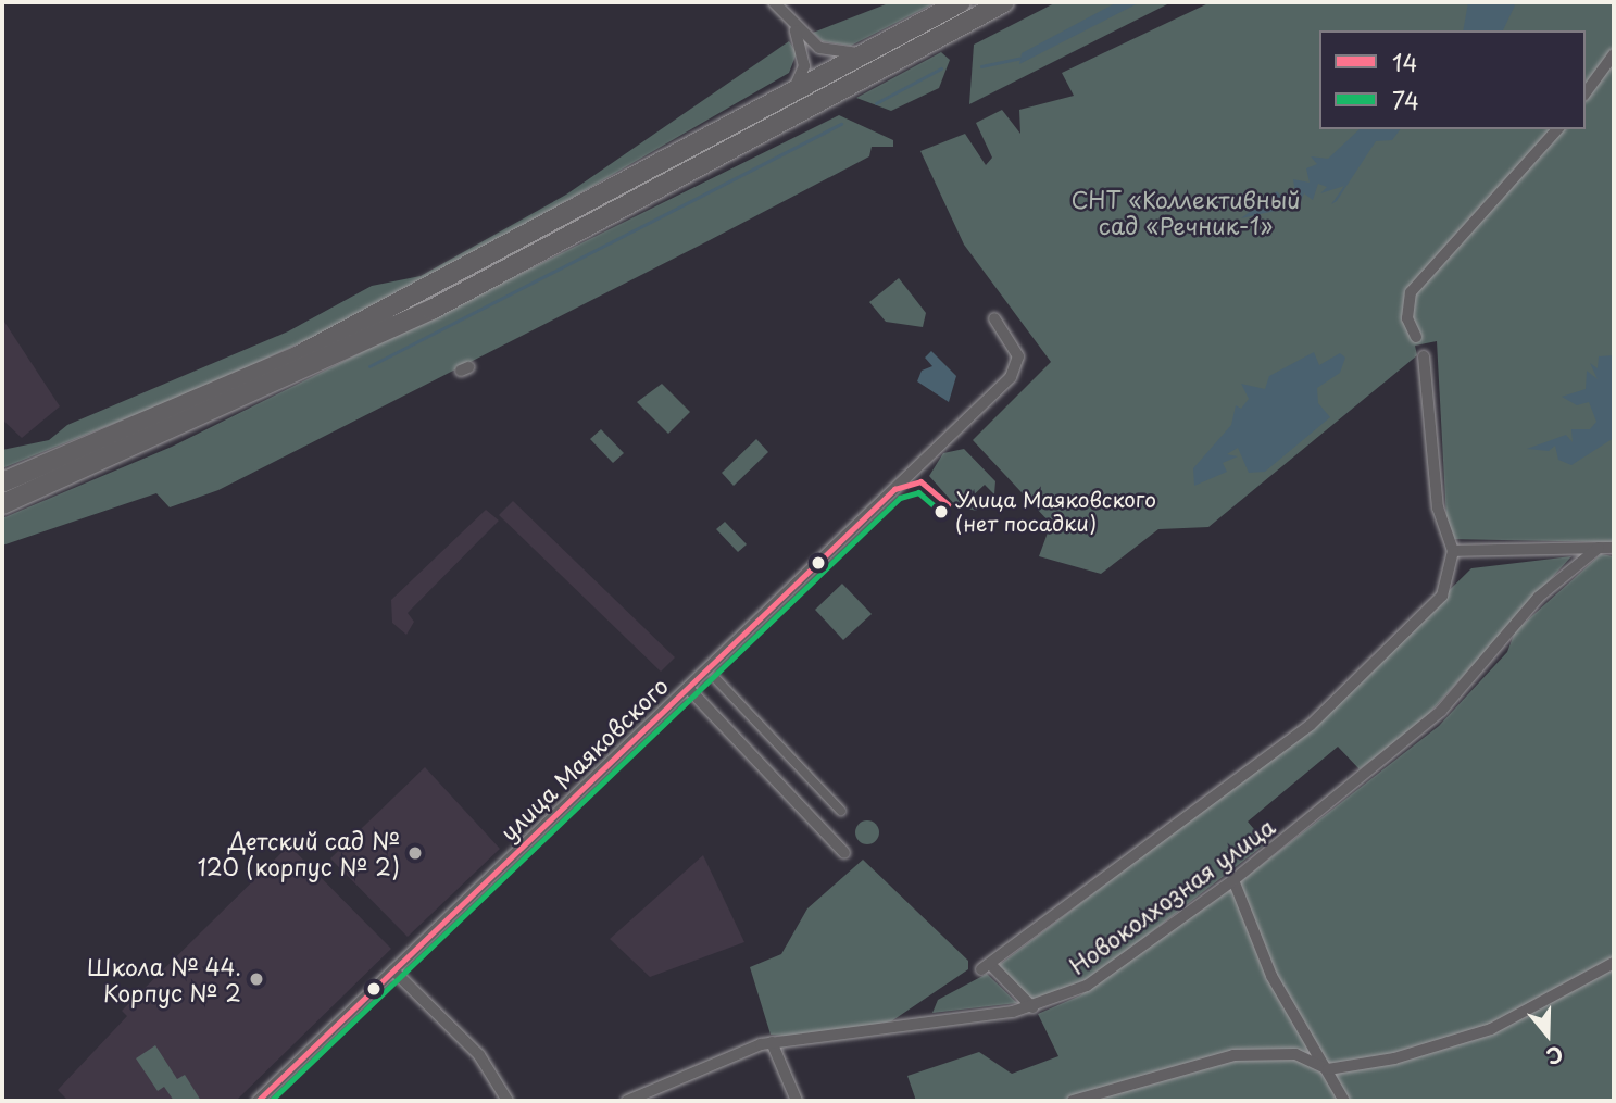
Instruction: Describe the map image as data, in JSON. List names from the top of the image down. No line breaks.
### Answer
{"streets":{"street":["улица Маяковского","Новоколхозная улица"]},"parks":["СНТ «Коллективный сад «Речник-1»"],"places":["Улица Маяковского (нет посадки)","Детский сад № 120 (корпус № 2)","Школа № 44. Корпус № 2"],"lines":["transit line 14","transit line 74"],"legend":["14","74"],"north":"bottom"}
